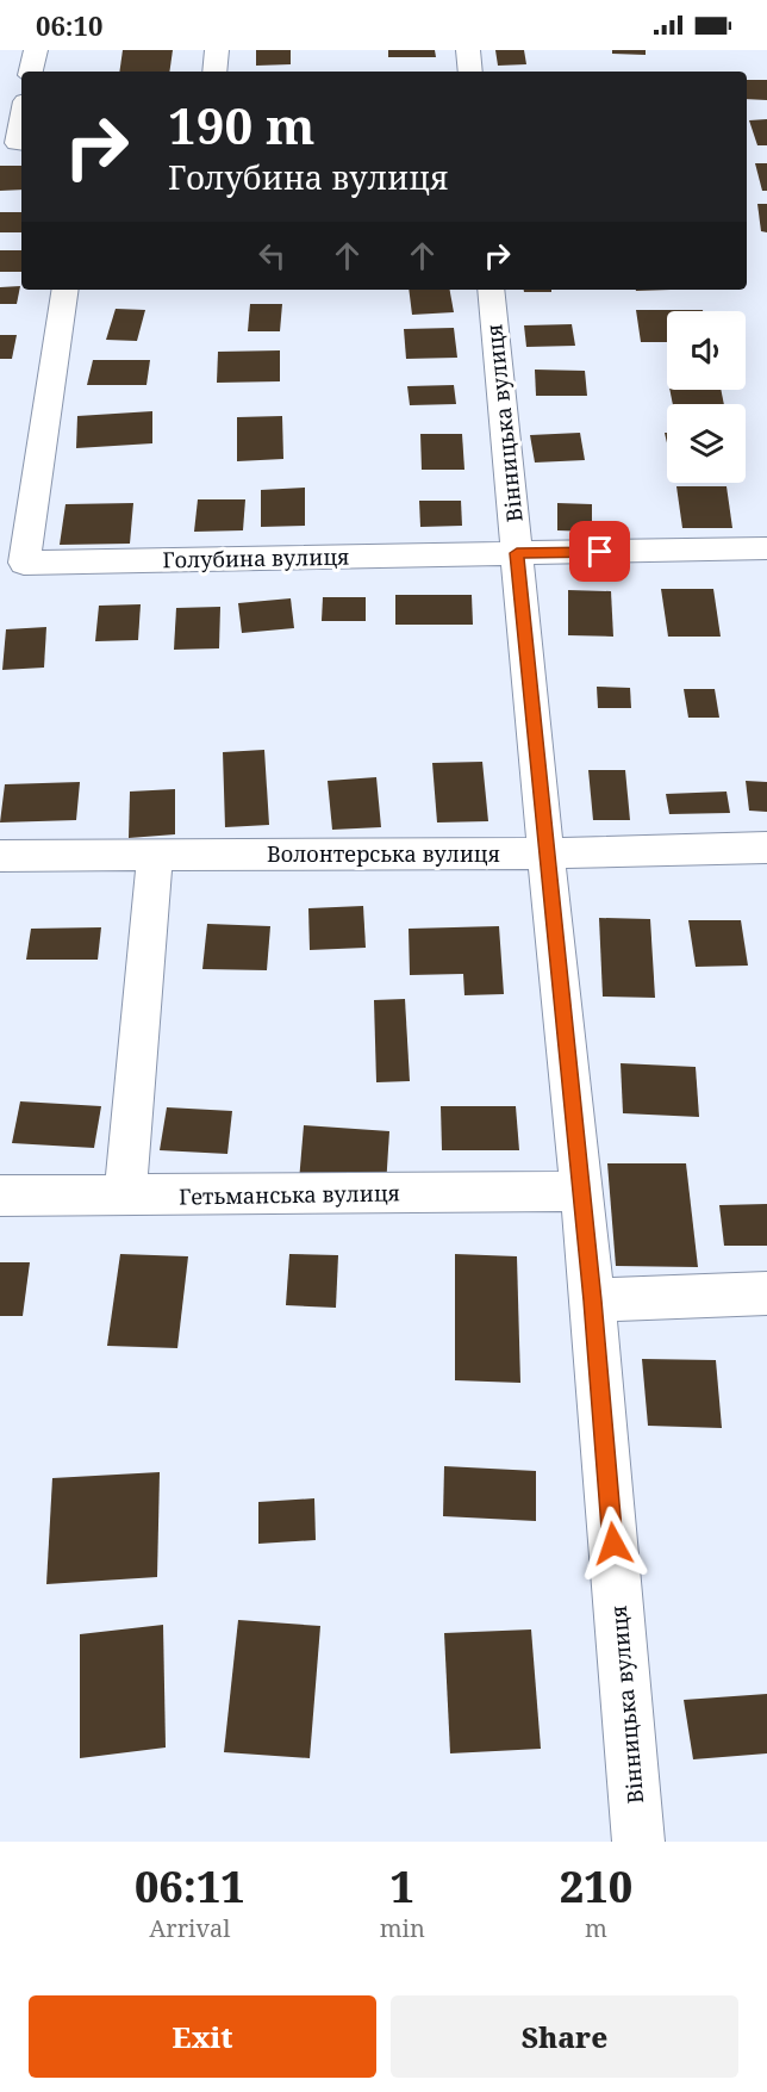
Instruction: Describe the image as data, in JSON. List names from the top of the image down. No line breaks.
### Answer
{"streets":{"street":["Вінницька вулиця","Голубина вулиця","Волонтерська вулиця","Гетьманська вулиця"]},"crossings":[["Вінницька вулиця","Голубина вулиця"],["Вінницька вулиця","Волонтерська вулиця"],["Вінницька вулиця","Гетьманська вулиця"]],"page":{"status":"06:10","turn":["190 m","Голубина вулиця"],"eta":["06:11","Arrival","1","min","210","m"],"buttons":["Exit","Share"]}}
